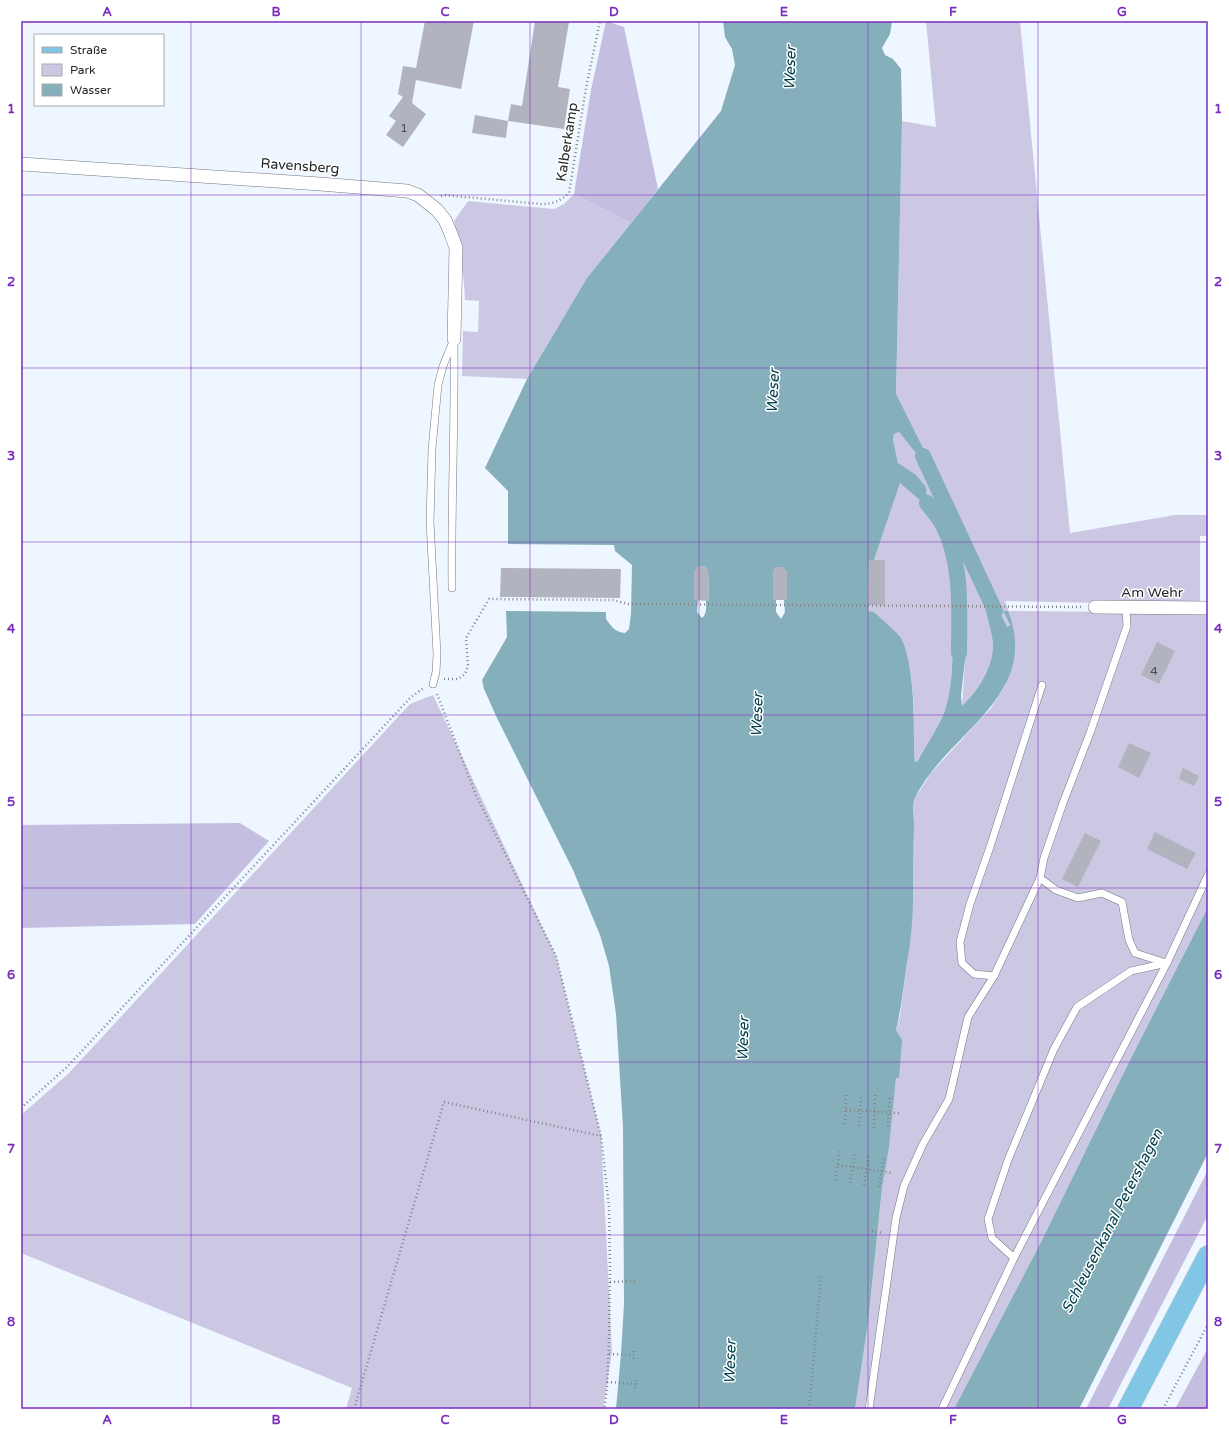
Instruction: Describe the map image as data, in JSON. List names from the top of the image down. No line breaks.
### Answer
{"streets":{"street":["Ravensberg","Am Wehr"],"path":["Kalberkamp"]},"crossings":[["Kalberkamp","Ravensberg"]],"water":["Weser","Schleusenkanal Petershagen"],"house_numbers":["1","4"],"legend":["Straße","Park","Wasser"],"grid":{"columns":["A","B","C","D","E","F","G"],"rows":["1","2","3","4","5","6","7","8"]}}
